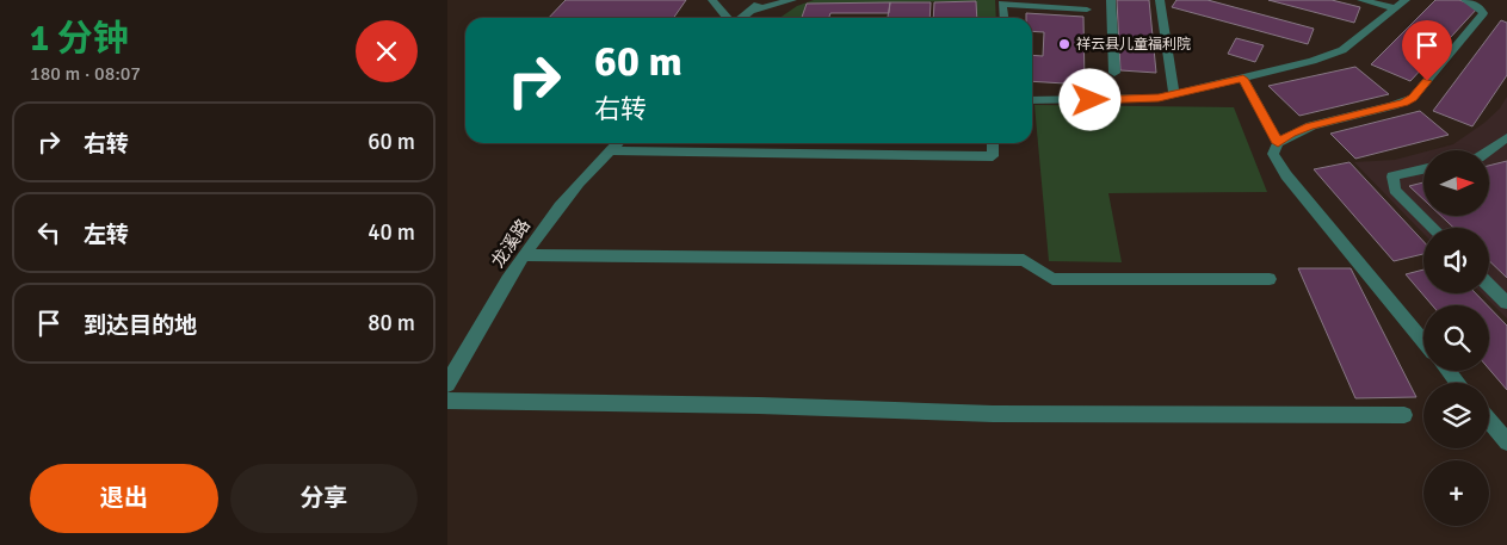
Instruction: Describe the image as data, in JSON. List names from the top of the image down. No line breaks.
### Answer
{"streets":{"street":["龙溪路"]},"places":["祥云县儿童福利院"],"north":"right","page":{"heading":["1 分钟","180 m · 08:07"],"turn":["60 m","右转"],"list":[{"name":"右转","value":"60 m"},{"name":"左转","value":"40 m"},{"name":"到达目的地","value":"80 m"}],"map_buttons":"+","buttons":["退出","分享"]}}
